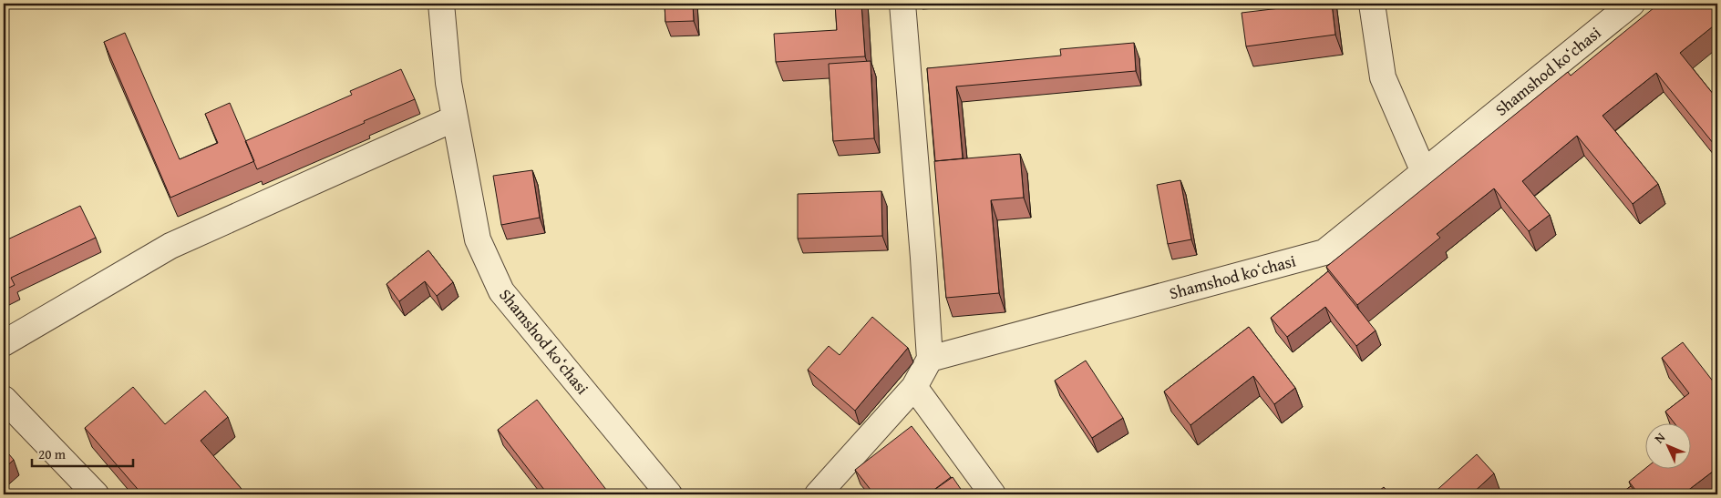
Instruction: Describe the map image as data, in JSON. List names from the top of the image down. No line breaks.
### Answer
{"streets":{"street":["Shamshod koʻchasi"]},"scale_bar":"20 m","north":"top left"}
